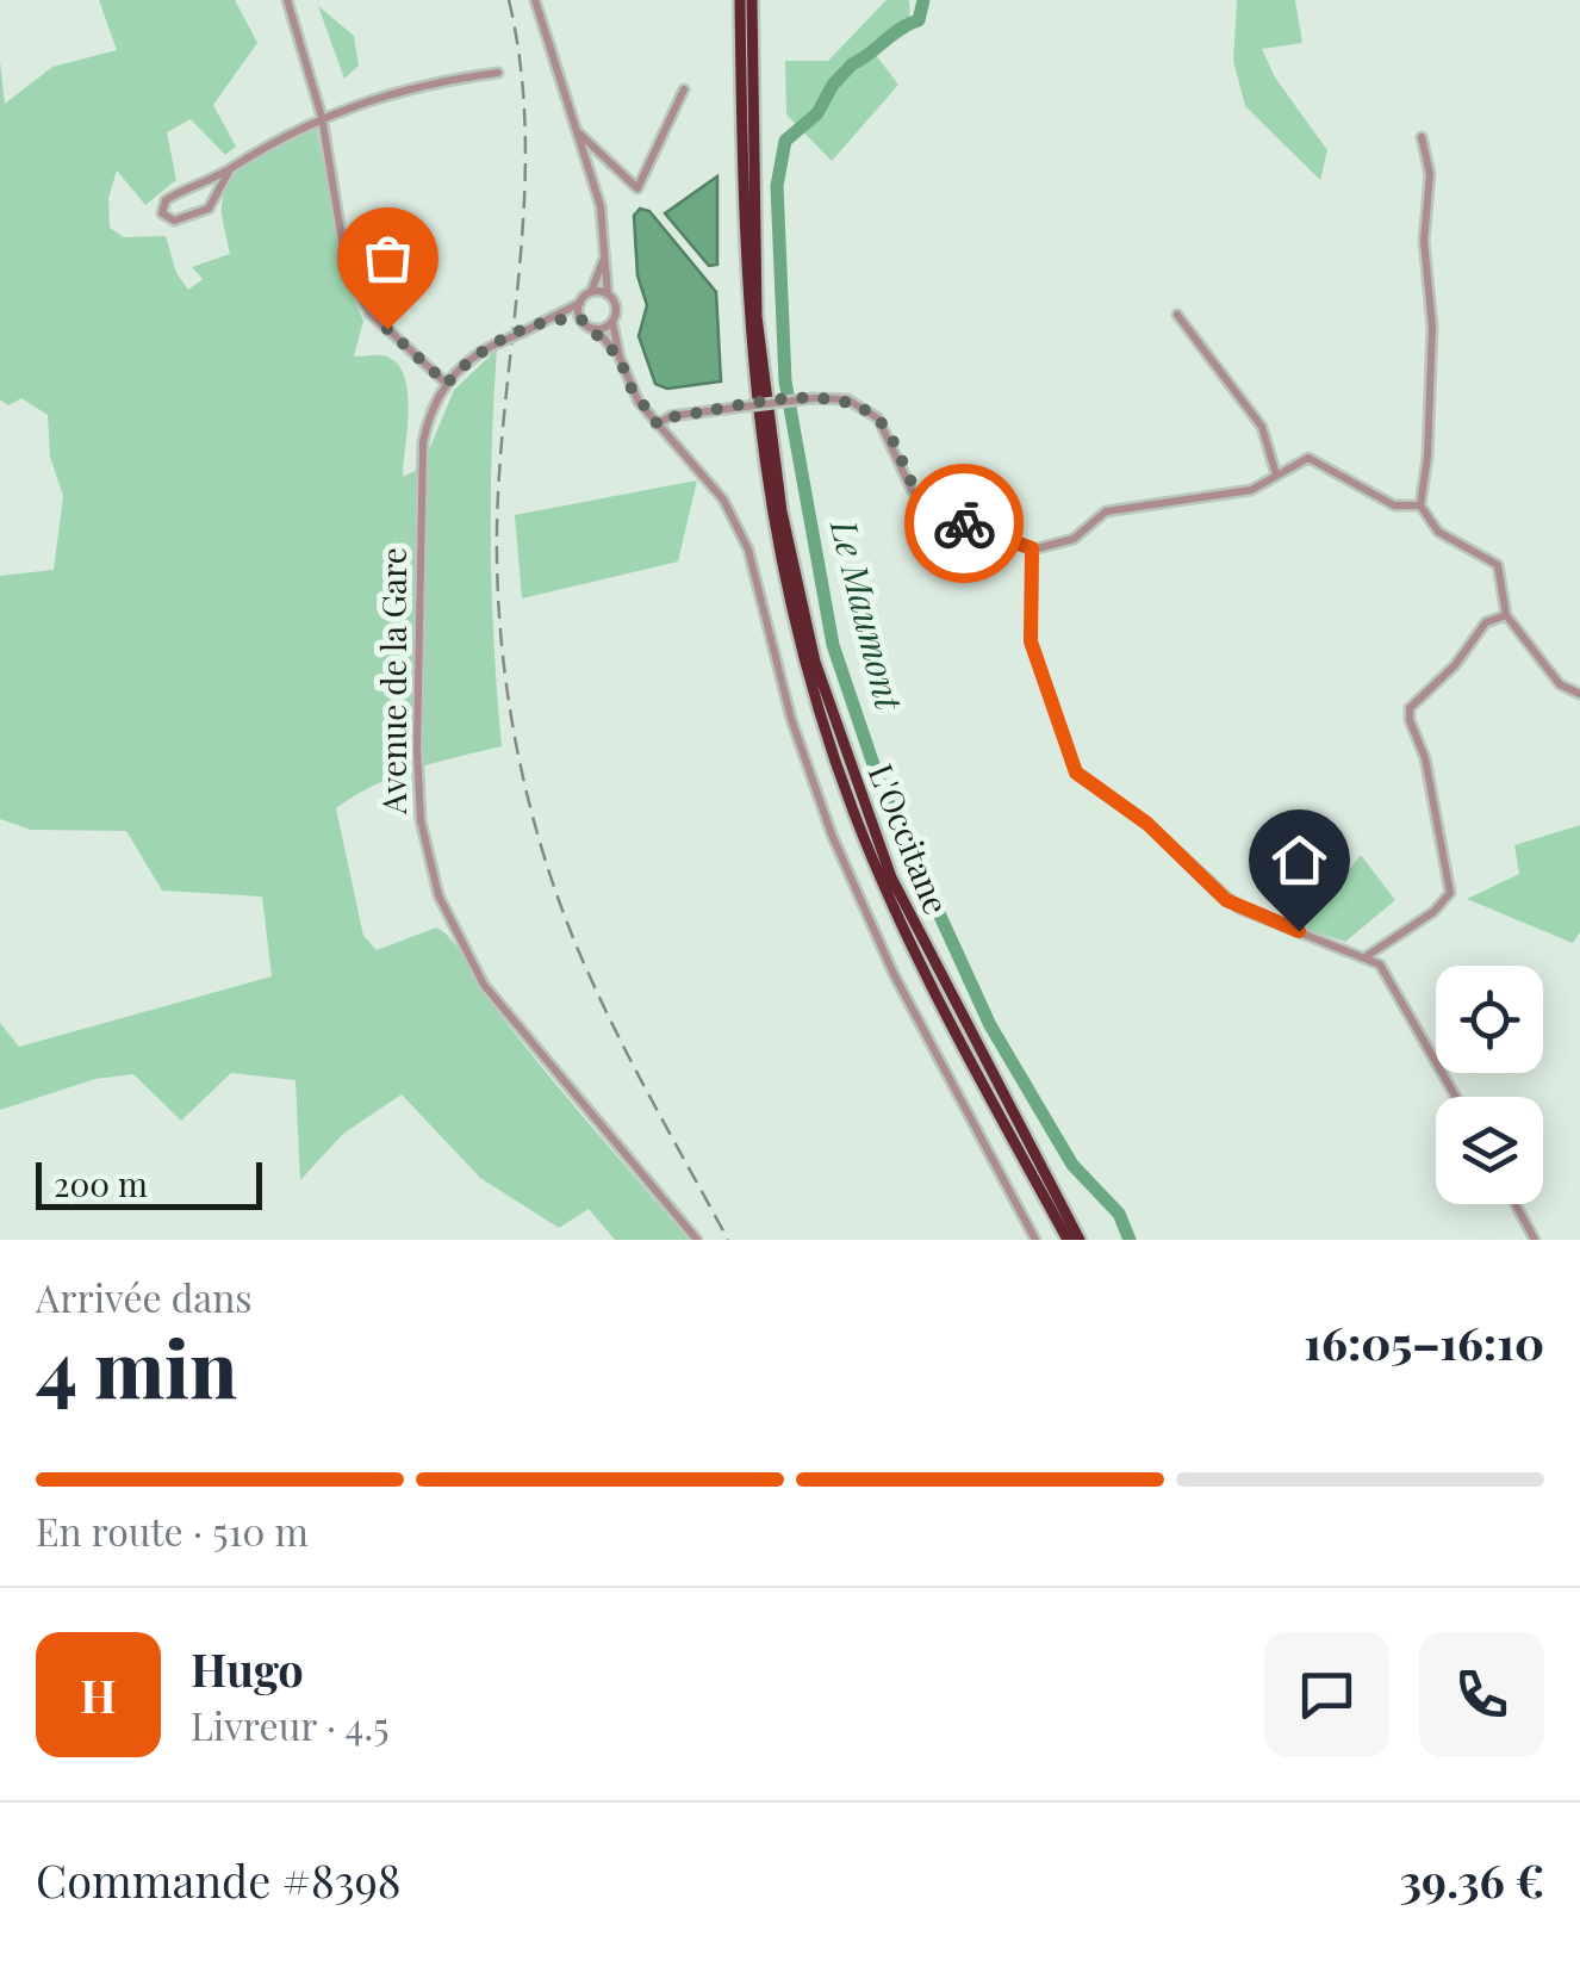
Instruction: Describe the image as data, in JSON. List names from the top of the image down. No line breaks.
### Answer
{"streets":{"highway":["L'Occitane"],"street":["Avenue de la Gare"]},"water":["Le Maumont"],"scale_bar":"200 m","page":{"scale":"200 m","heading":["4 min","Arrivée dans","16:05–16:10"],"panel":["Hugo","Livreur · 4.5","Commande #8398","39.36 €"],"bar":"En route · 510 m","round":"H"}}
